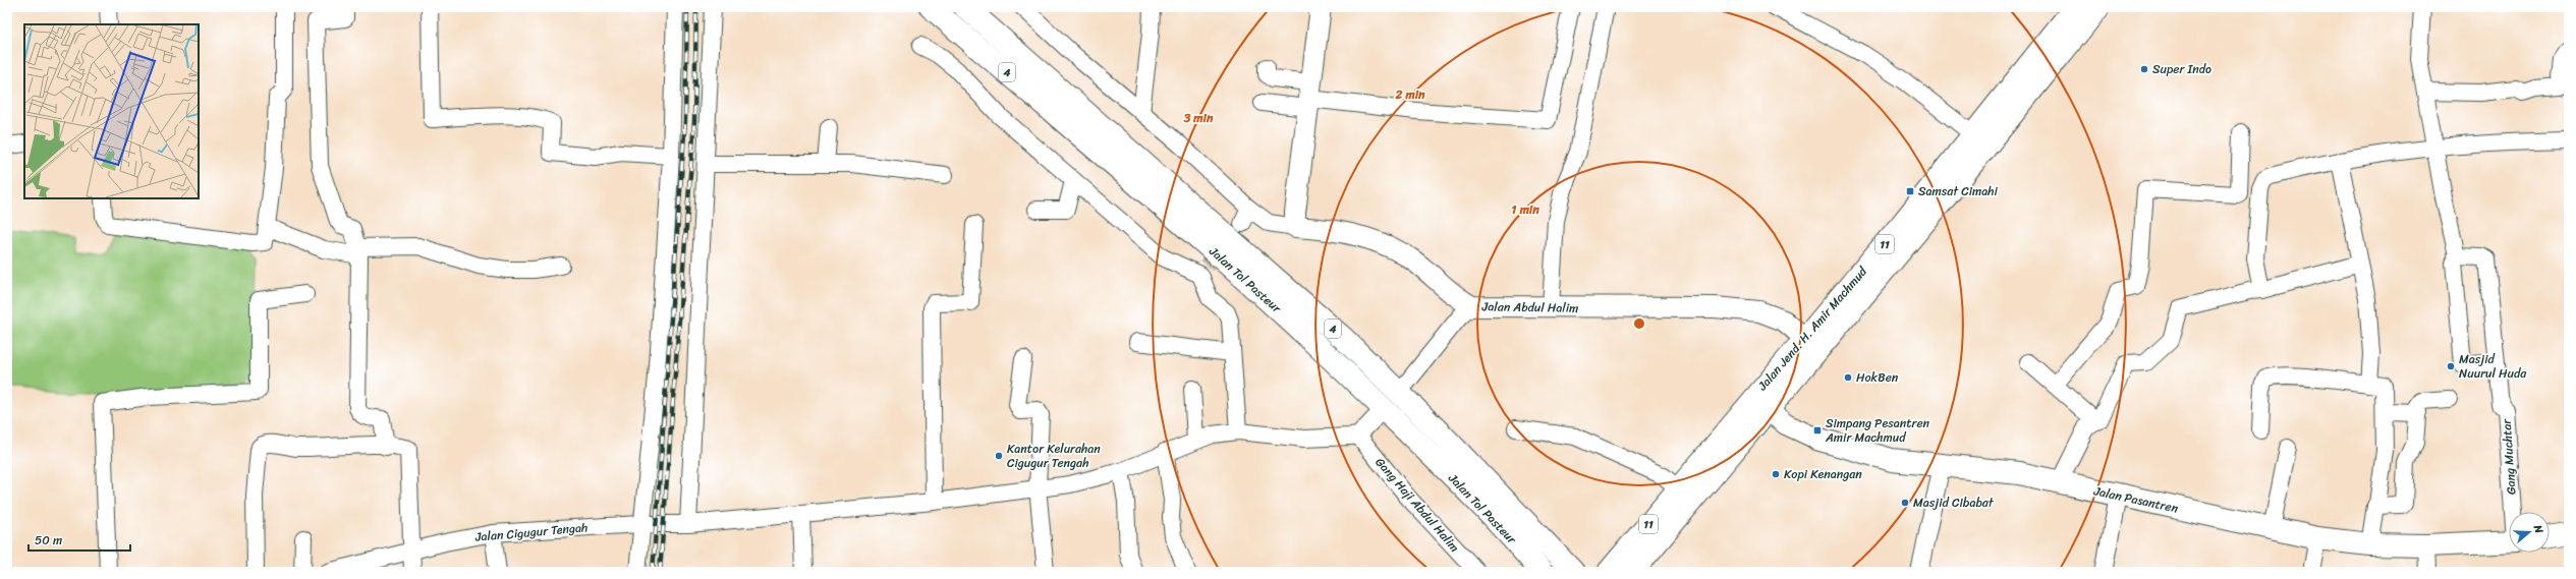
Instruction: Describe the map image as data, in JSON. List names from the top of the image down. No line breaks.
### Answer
{"streets":{"main road":["4","11","Jalan Tol Pasteur","Jalan Jend. H. Amir Machmud","Jalan Pasantren"],"street":["Jalan Abdul Halim","Gang Muchtar","Gang Haji Abdul Halim","Jalan Cigugur Tengah"]},"crossings":[["Jalan Abdul Halim","Jalan Jend. H. Amir Machmud"],["Jalan Jend. H. Amir Machmud","Jalan Pasantren"],["Gang Haji Abdul Halim","Jalan Cigugur Tengah"]],"places":{"other":["Super Indo","Masjid Nuurul Huda","HokBen","Kantor Kelurahan Cigugur Tengah","Kopi Kenangan","Masjid Cibabat"],"transit":["Samsat Cimahi","Simpang Pesantren Amir Machmud"]},"scale_bar":"50 m","north":"right","rings":["2 min","3 min","1 min"]}
